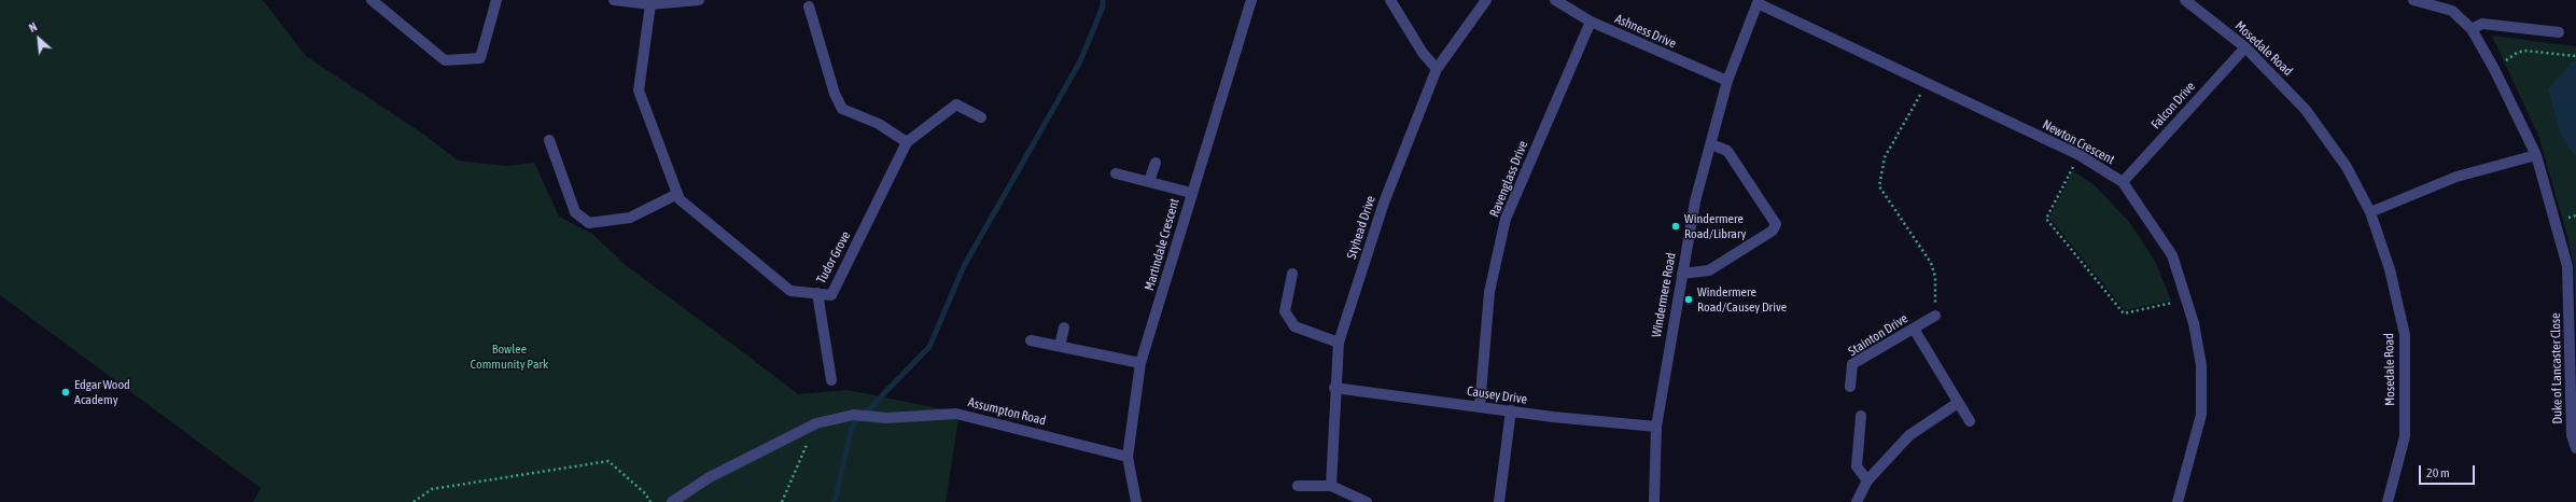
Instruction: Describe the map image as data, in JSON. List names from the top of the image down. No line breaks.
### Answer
{"streets":{"street":["Ashness Drive","Mosedale Road","Falcon Drive","Newton Crescent","Ravenglass Drive","Styhead Drive","Martindale Crescent","Tudor Grove","Windermere Road","Stainton Drive","Duke of Lancaster Close","Causey Drive","Assumpton Road"]},"crossings":[["Ashness Drive","Ravenglass Drive"],["Ashness Drive","Windermere Road"],["Mosedale Road","Falcon Drive"],["Falcon Drive","Newton Crescent"],["Newton Crescent","Windermere Road"],["Ravenglass Drive","Causey Drive"],["Styhead Drive","Causey Drive"],["Martindale Crescent","Assumpton Road"],["Windermere Road","Causey Drive"]],"parks":["Bowlee Community Park"],"places":["Windermere Road/Library","Windermere Road/Causey Drive","Edgar Wood Academy"],"scale_bar":"20 m","north":"top left"}
